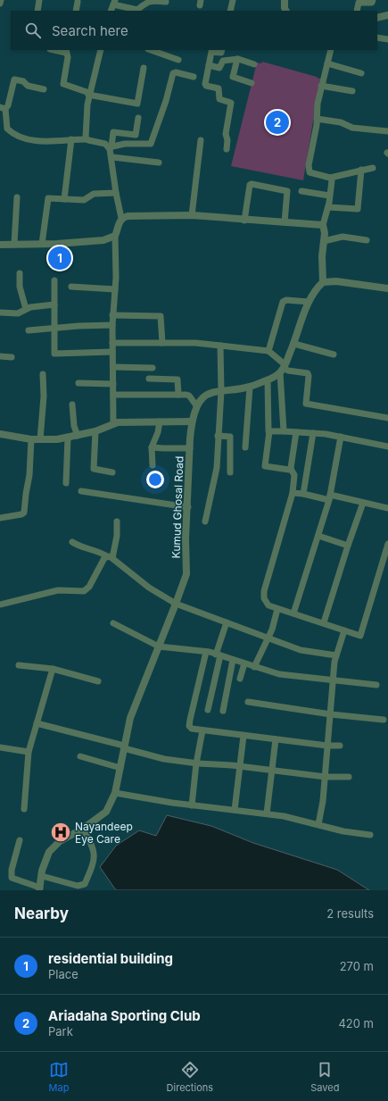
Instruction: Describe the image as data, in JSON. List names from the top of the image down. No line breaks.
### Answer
{"streets":{"street":["Kumud Ghosal Road"]},"places":{"hospital":["Nayandeep Eye Care"]},"page":{"search":"Search here","pins":["2","1"],"heading":["Nearby","2 results"],"list":[{"mark":"1","name":"residential building","note":"Place","value":"270 m"},{"mark":"2","name":"Ariadaha Sporting Club","note":"Park","value":"420 m"}],"nav":["Map","Directions","Saved"]}}
